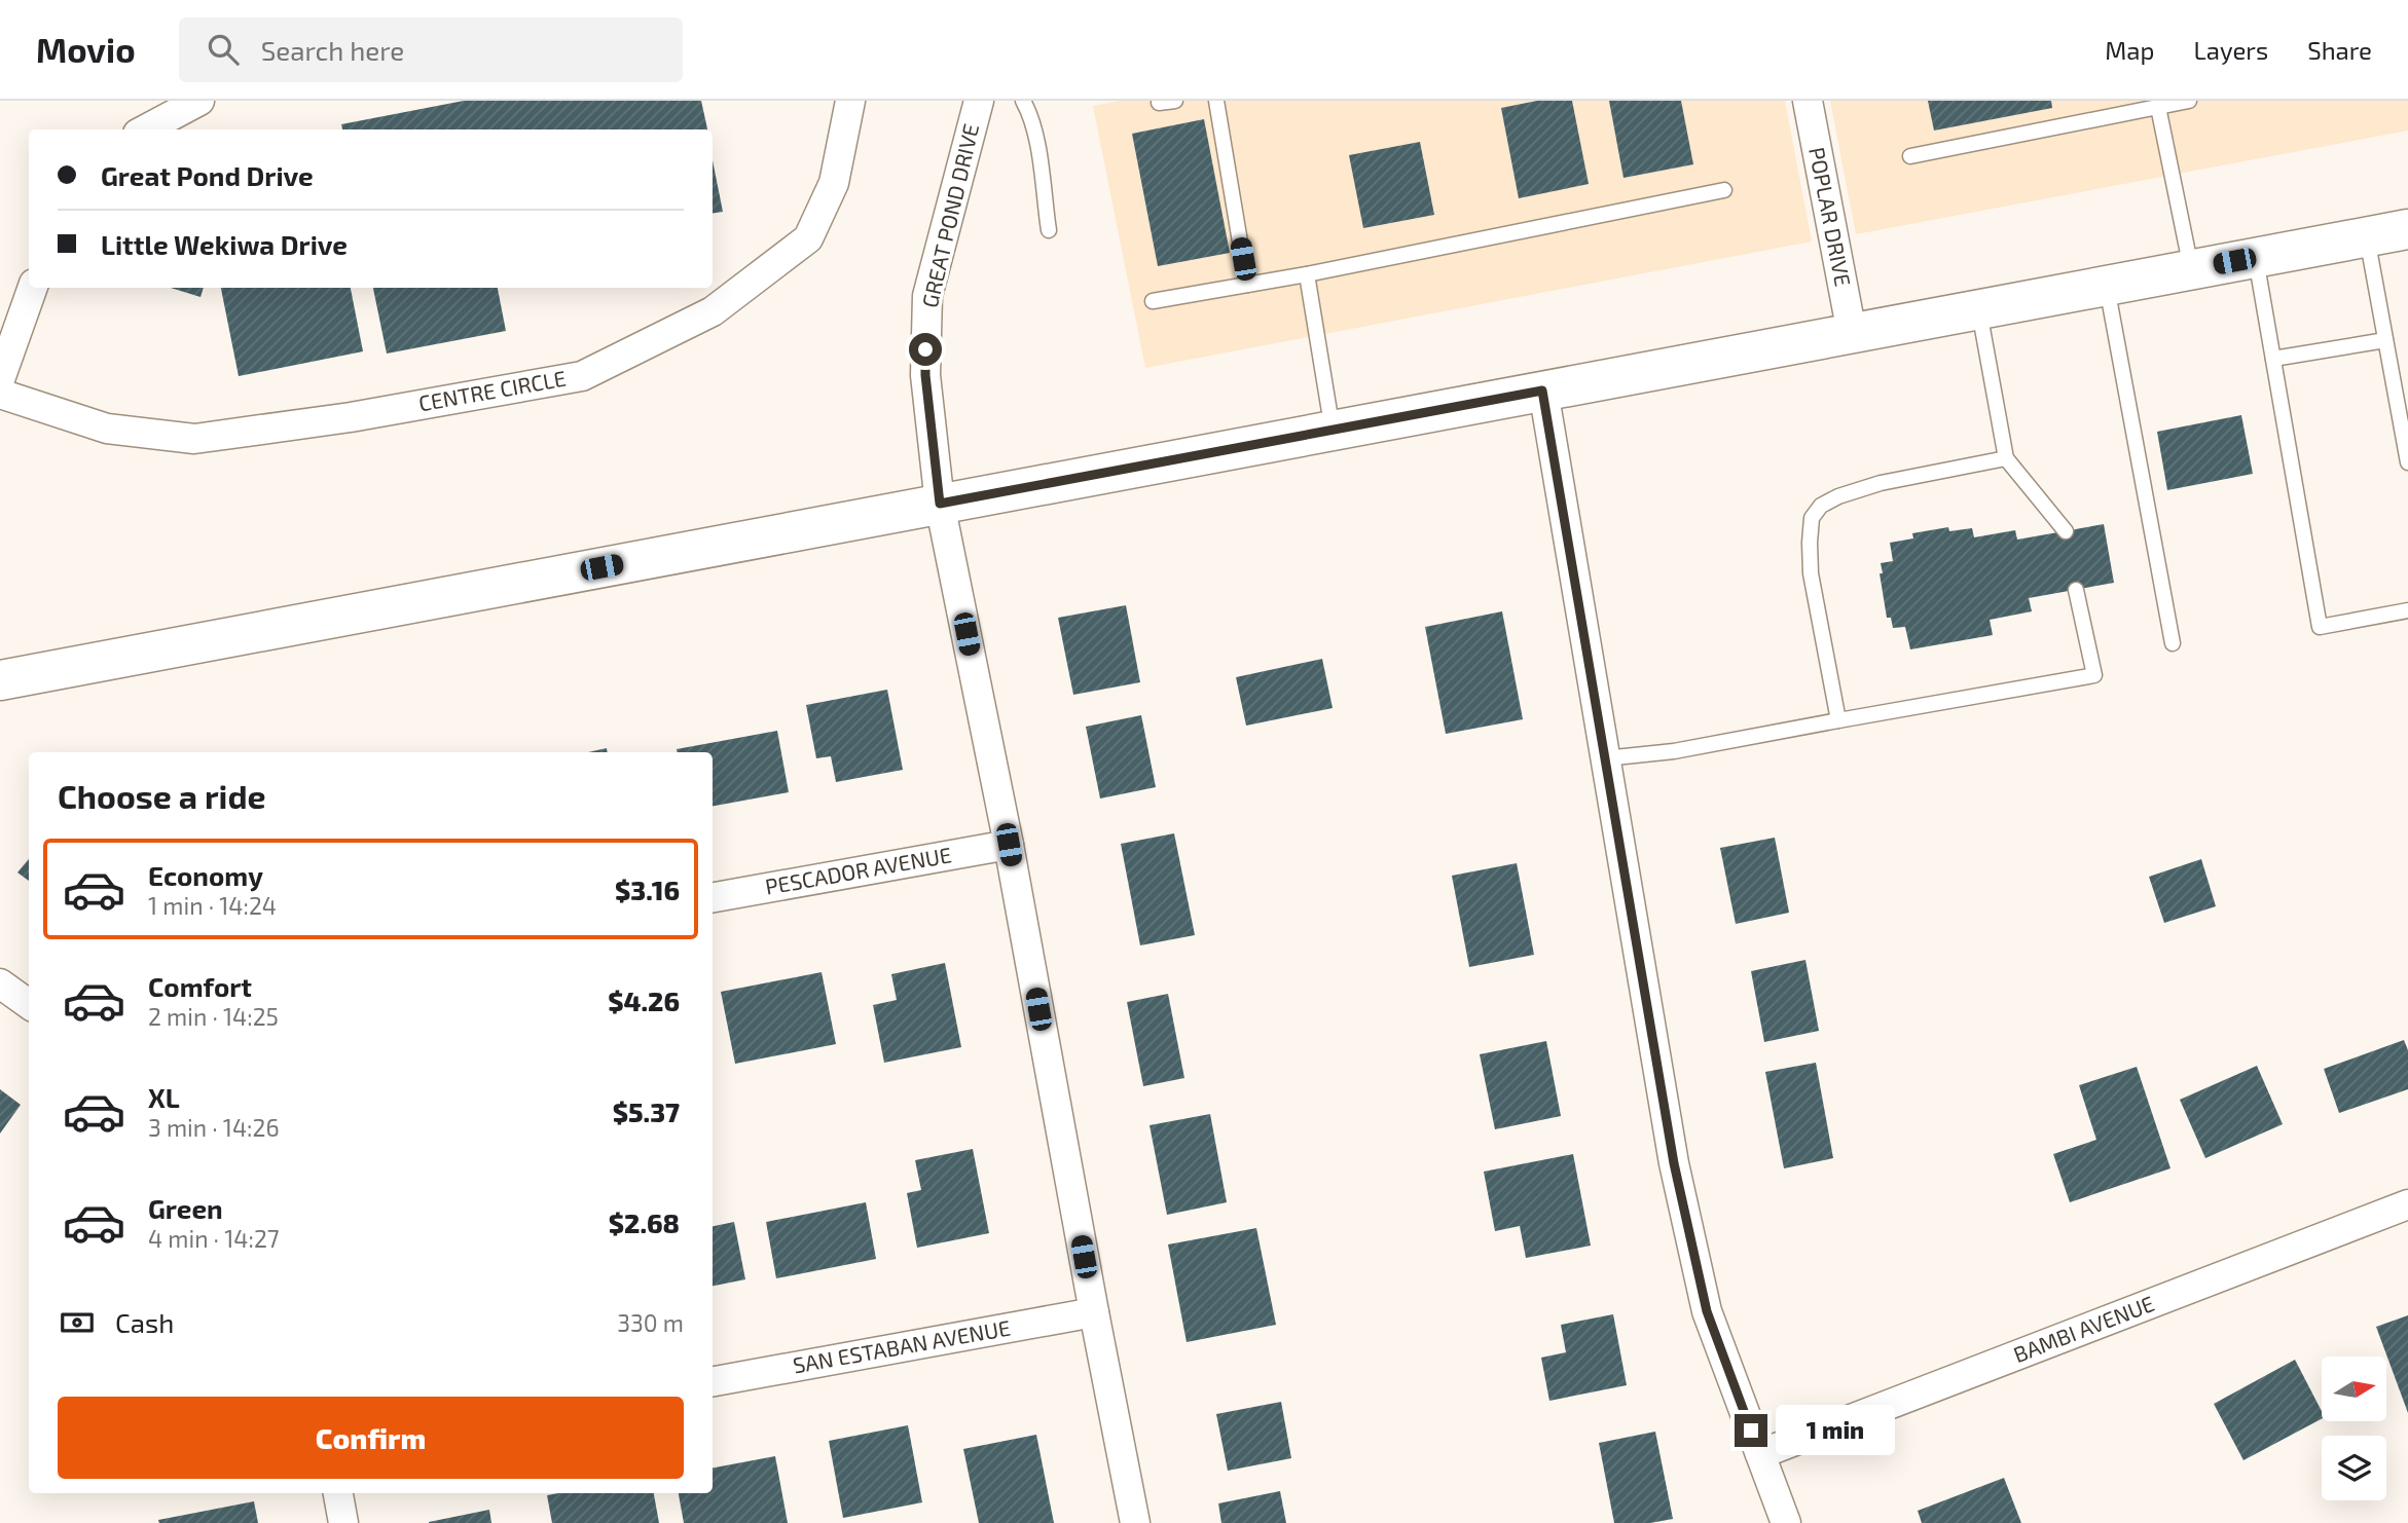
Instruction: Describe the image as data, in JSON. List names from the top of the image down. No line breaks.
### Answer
{"streets":{"street":["GREAT POND DRIVE","POPLAR DRIVE","CENTRE CIRCLE","PESCADOR AVENUE","BAMBI AVENUE","SAN ESTABAN AVENUE"]},"crossings":[["GREAT POND DRIVE","PESCADOR AVENUE"],["GREAT POND DRIVE","SAN ESTABAN AVENUE"]],"north":"right","page":{"header":"Movio","search":"Search here","nav":["Map","Layers","Share"],"banner":["Great Pond Drive","Little Wekiwa Drive"],"heading":"Choose a ride","list":[{"name":"Economy","note":"1 min · 14:24","value":"$3.16"},{"name":"Comfort","note":"2 min · 14:25","value":"$4.26"},{"name":"XL","note":"3 min · 14:26","value":"$5.37"},{"name":"Green","note":"4 min · 14:27","value":"$2.68"}],"pay":["Cash","330 m"],"buttons":"Confirm","bubble":"1 min"}}
